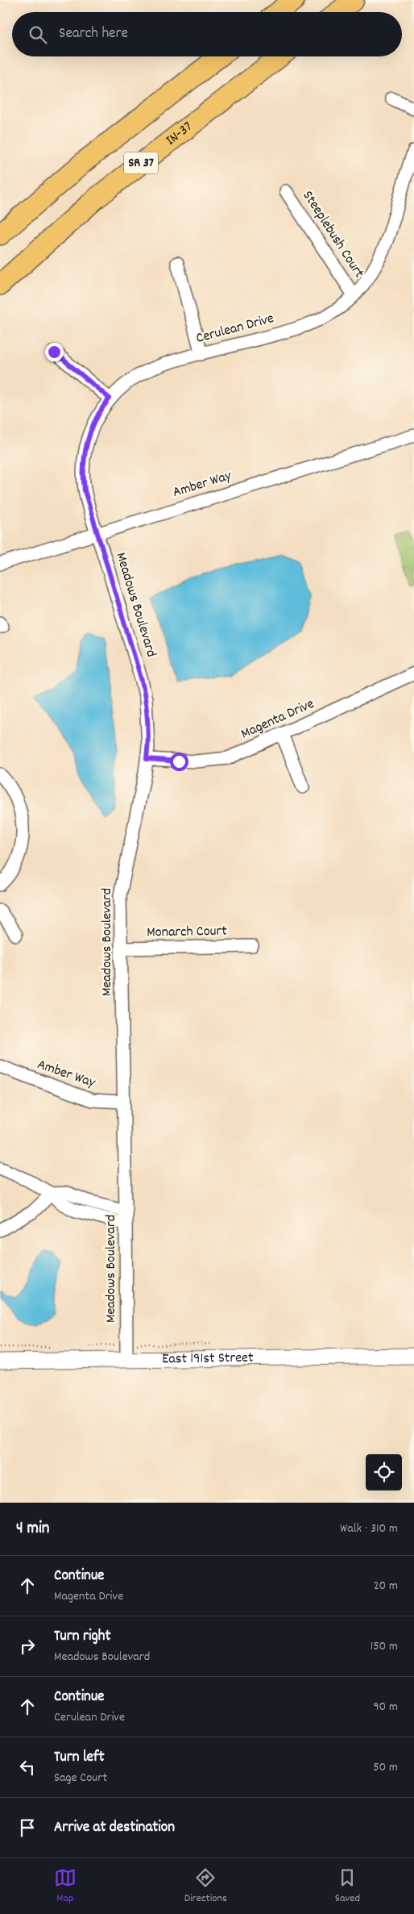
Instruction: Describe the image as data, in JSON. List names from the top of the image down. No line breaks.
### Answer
{"streets":{"highway":["IN-37","SR 37"],"street":["Steeplebush Court","Cerulean Drive","Amber Way","Meadows Boulevard","Magenta Drive","Monarch Court","East 191st Street"]},"crossings":[["Steeplebush Court","Cerulean Drive"],["Cerulean Drive","Amber Way"],["Cerulean Drive","Meadows Boulevard"],["Amber Way","Meadows Boulevard"],["Meadows Boulevard","Magenta Drive"],["Meadows Boulevard","Monarch Court"],["Meadows Boulevard","East 191st Street"]],"page":{"search":"Search here","heading":["4 min","Walk · 310 m"],"list":[["Continue","Magenta Drive","20 m"],["Turn right","Meadows Boulevard","150 m"],["Continue","Cerulean Drive","90 m"],["Turn left","Sage Court","50 m"],"Arrive at destination"],"nav":["Map","Directions","Saved"]}}
